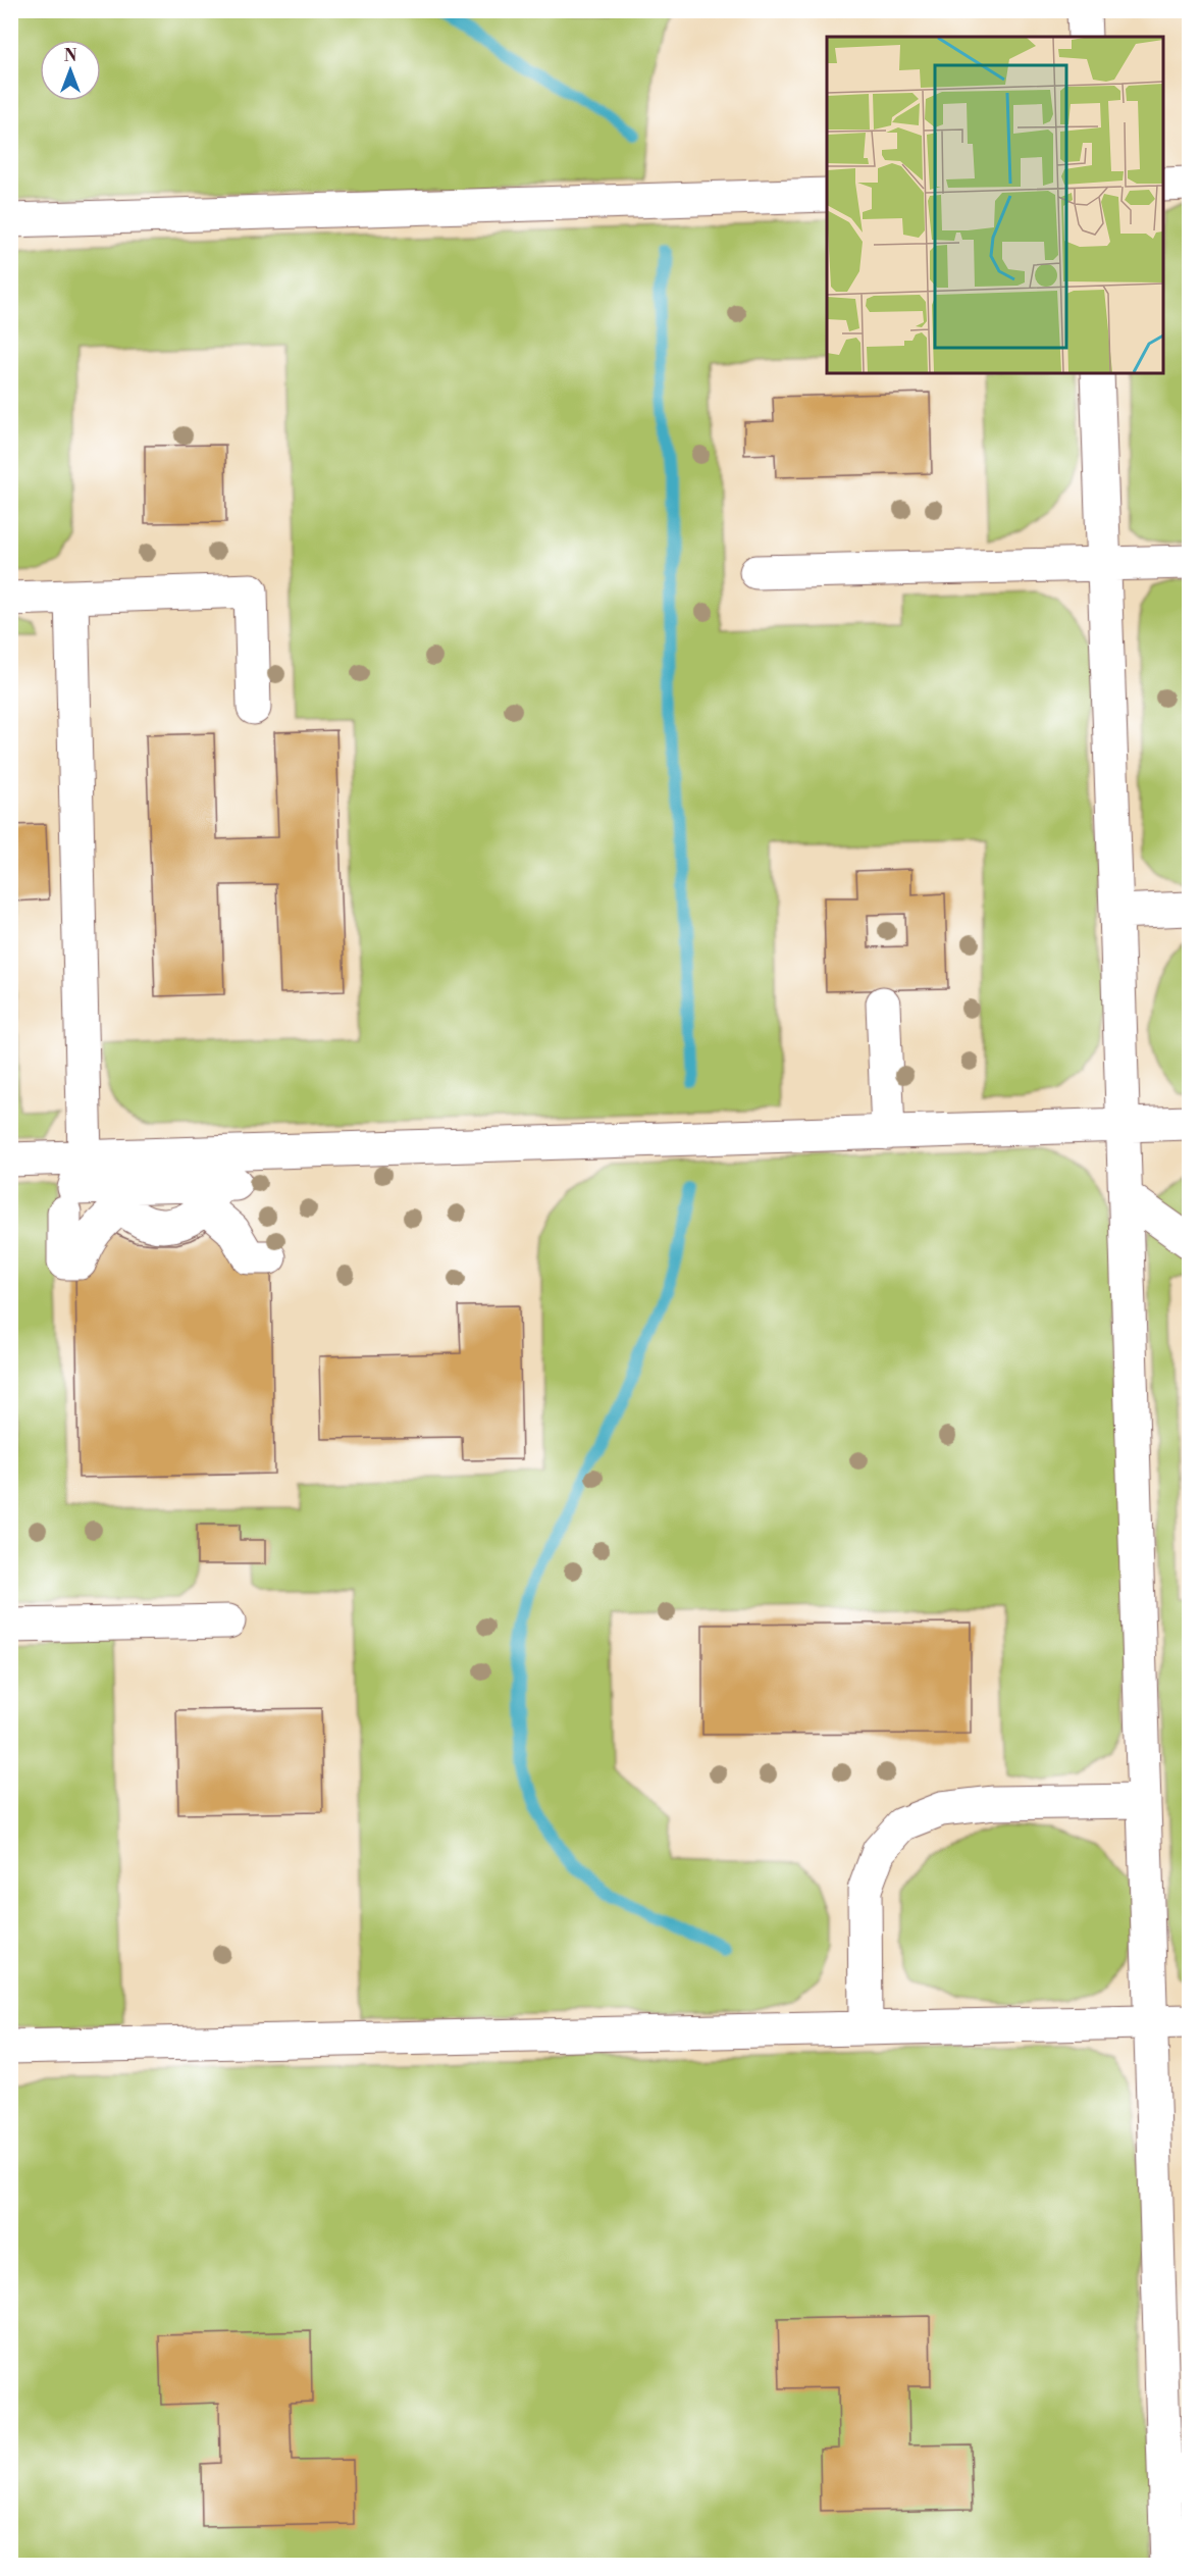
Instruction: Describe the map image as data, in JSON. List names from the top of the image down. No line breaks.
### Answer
{"north":"top"}
